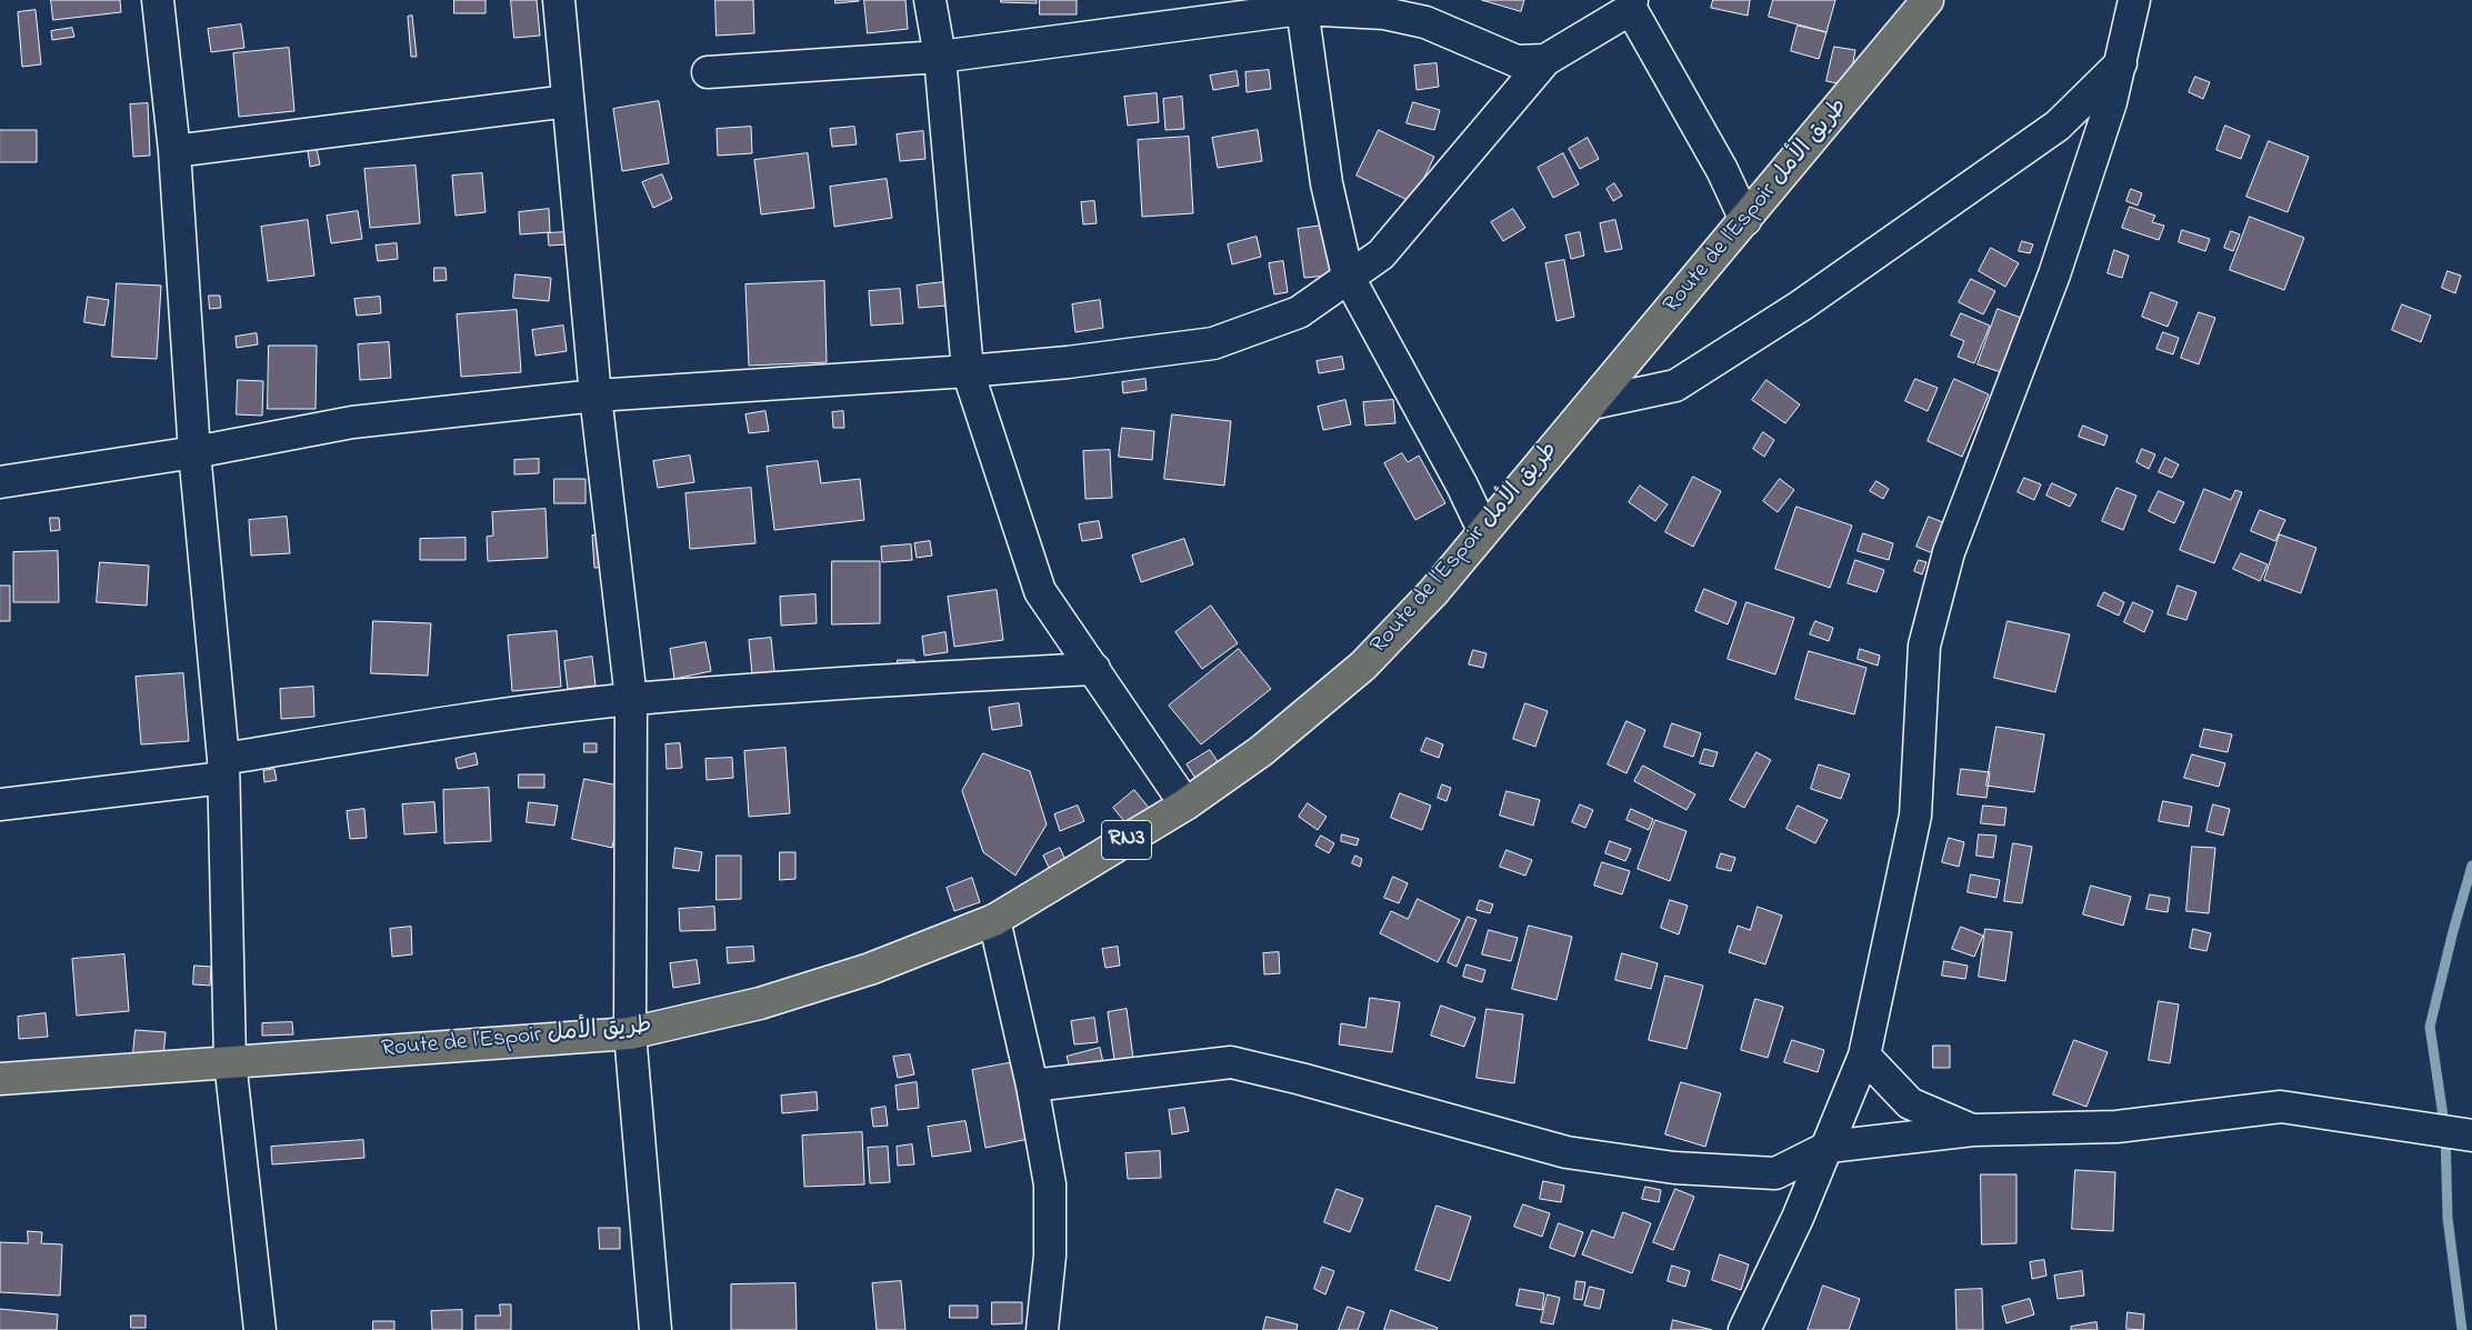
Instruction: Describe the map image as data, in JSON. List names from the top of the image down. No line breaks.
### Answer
{"streets":{"highway":["Route de l’Espoir طريق الأمل","RN3"]}}
